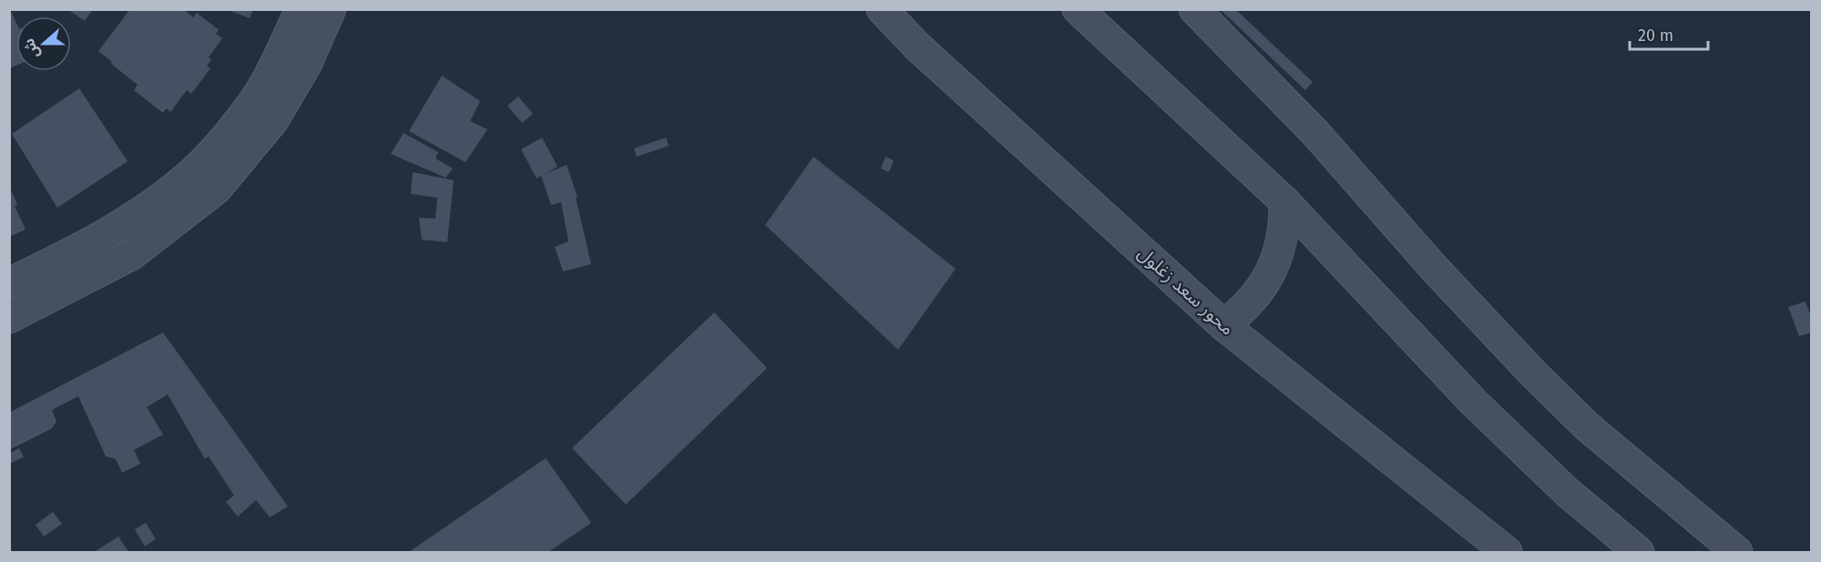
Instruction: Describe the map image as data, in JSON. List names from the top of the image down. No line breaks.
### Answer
{"streets":{"main road":["محور سعد زغلول"]},"scale_bar":"20 m","north":"left"}
